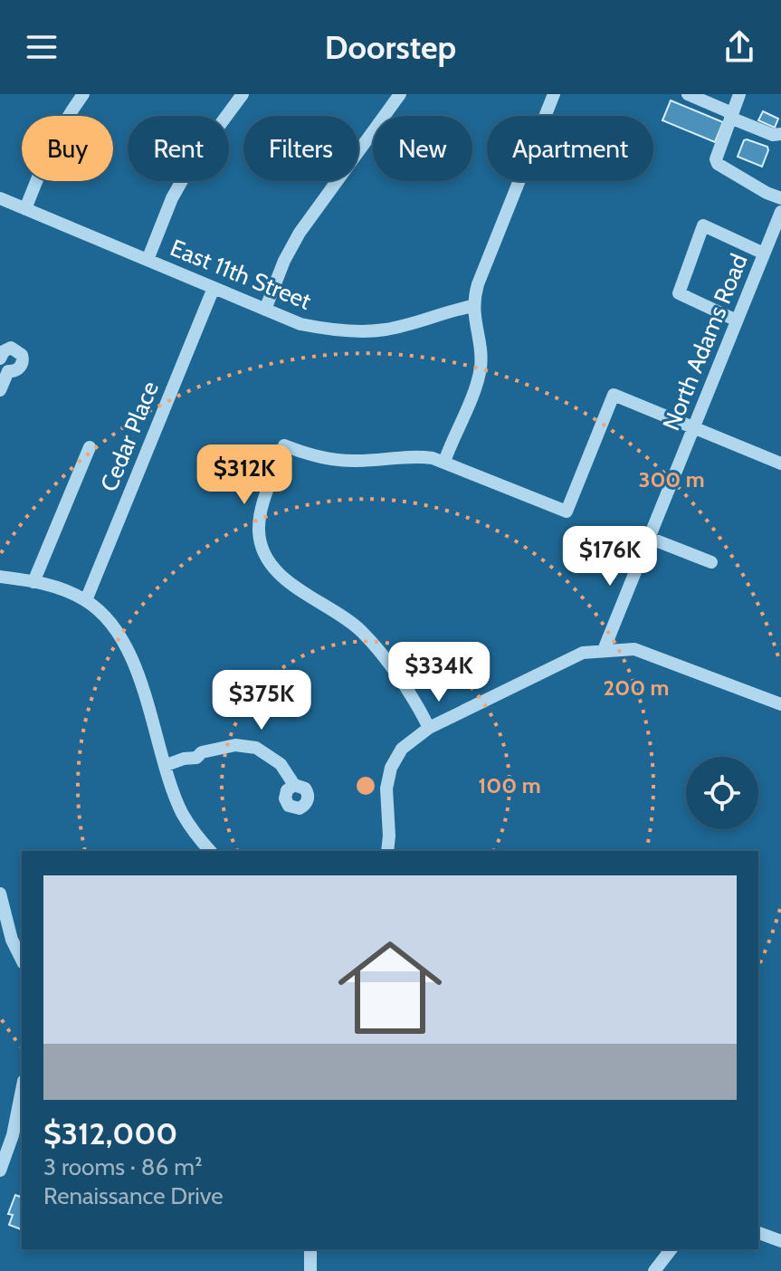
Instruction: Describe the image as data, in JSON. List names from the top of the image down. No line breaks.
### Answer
{"streets":{"street":["East 11th Street","North Adams Road","Cedar Place"]},"crossings":[["East 11th Street","Cedar Place"]],"page":{"header":"Doorstep","chip":["Buy","Rent","Filters","New","Apartment"],"price":["$312K","$176K","$334K","$375K"],"list":[{"name":"$312,000","note":"3 rooms · 86 m² · Renaissance Drive"}]},"rings":["300 m","200 m","100 m"]}
